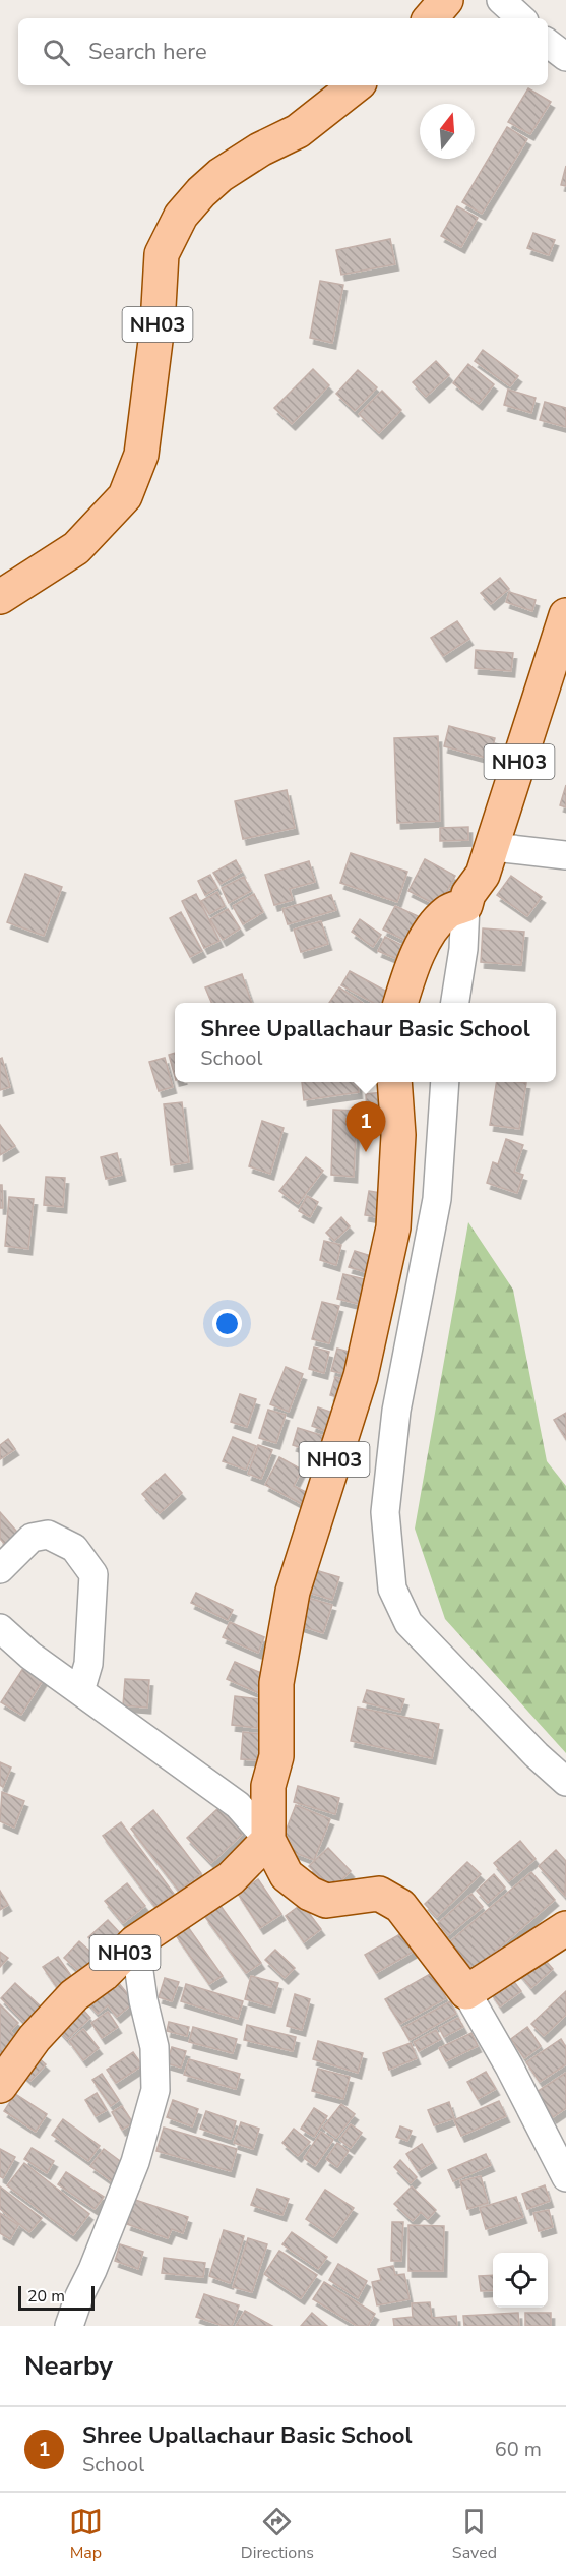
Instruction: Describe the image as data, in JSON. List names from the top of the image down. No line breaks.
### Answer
{"streets":{"main road":["NH03"]},"scale_bar":"20 m","north":"top","page":{"search":"Search here","popup":["Shree Upallachaur Basic School","School"],"pins":"1","scale":"20 m","heading":"Nearby","list":[{"mark":"1","name":"Shree Upallachaur Basic School","note":"School","value":"60 m"}],"nav":["Map","Directions","Saved"]}}
